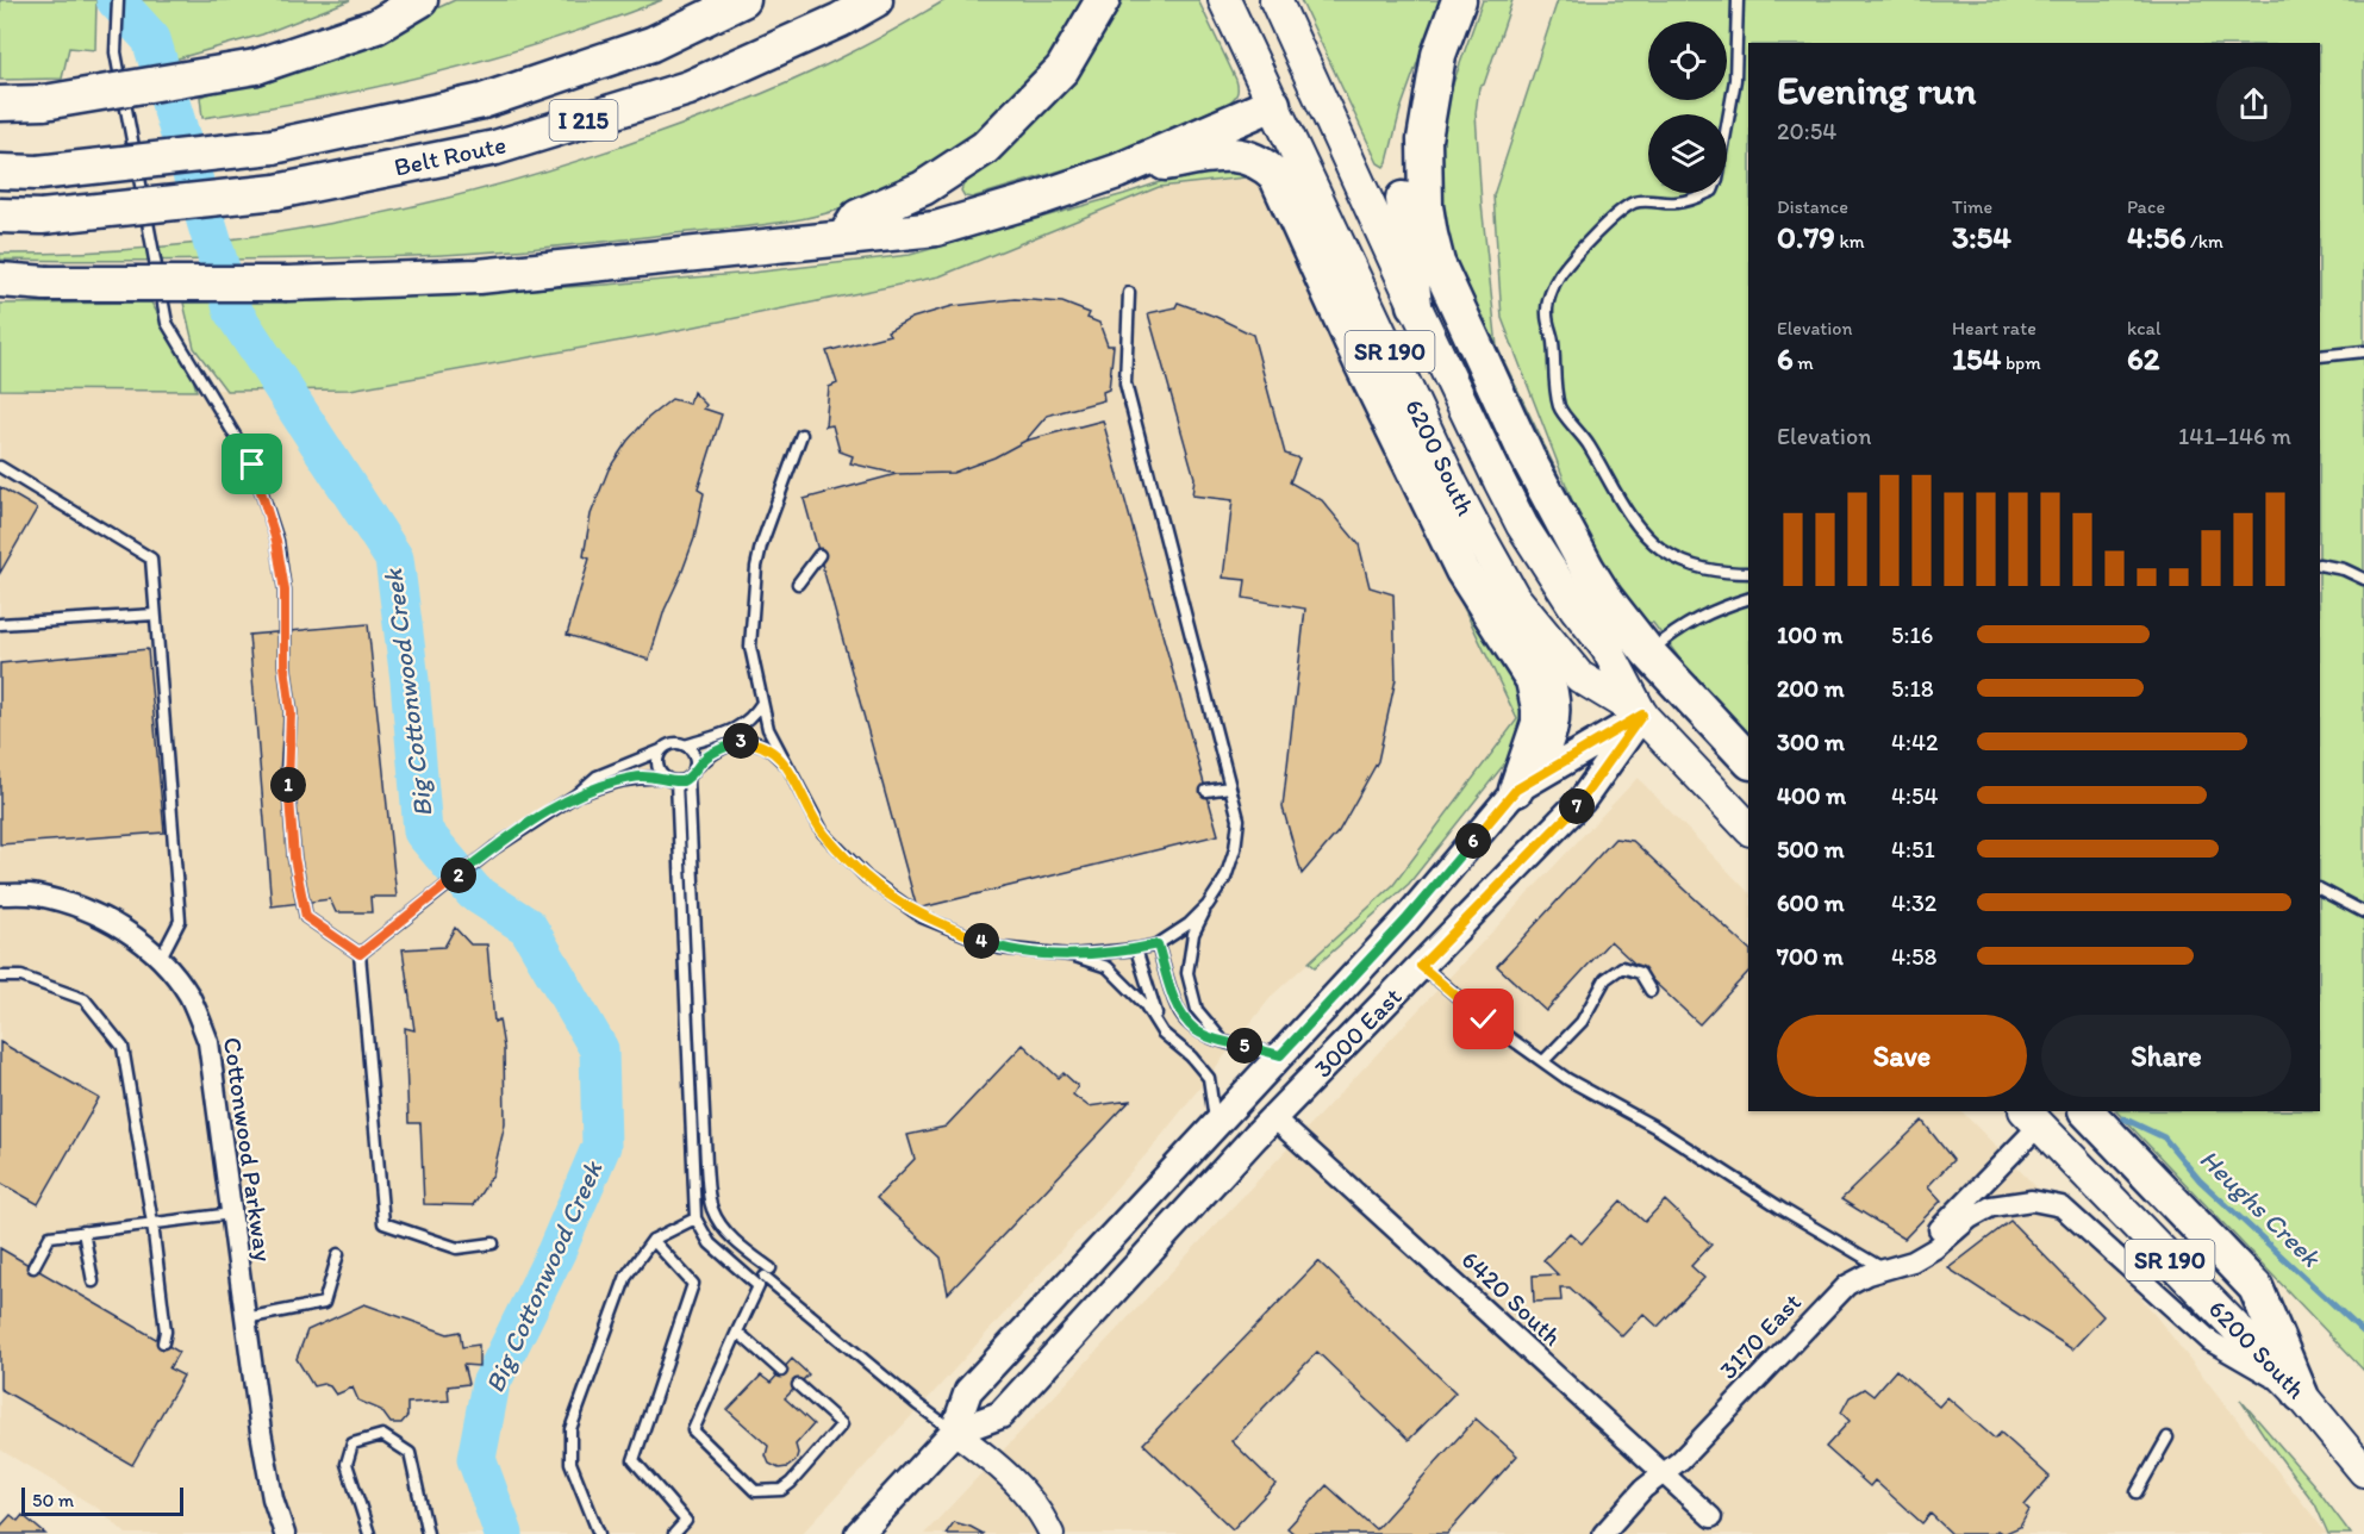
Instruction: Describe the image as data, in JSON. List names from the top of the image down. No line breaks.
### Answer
{"streets":{"highway":["I 215","Belt Route"],"main road":["SR 190","6200 South","3000 East"],"street":["Cottonwood Parkway","6420 South","3170 East"]},"crossings":[["6200 South","3000 East"],["6200 South","3170 East"],["3000 East","6420 South"],["6420 South","3170 East"]],"water":["Big Cottonwood Creek","Heughs Creek"],"scale_bar":"50 m","page":{"heading":["Evening run","20:54"],"stats":[["Distance","0.79 km"],["Time","3:54"],["Pace","4:56 /km"],["Elevation","6 m"],["Heart rate","154 bpm"],["kcal","62"]],"chart":["Elevation","141–146 m"],"list":[{"name":"100 m","note":"5:16"},{"name":"200 m","note":"5:18"},{"name":"300 m","note":"4:42"},{"name":"400 m","note":"4:54"},{"name":"500 m","note":"4:51"},{"name":"600 m","note":"4:32"},{"name":"700 m","note":"4:58"}],"pins":["3","1","7","6","2","4","5"],"buttons":["Save","Share"],"scale":"50 m"}}
